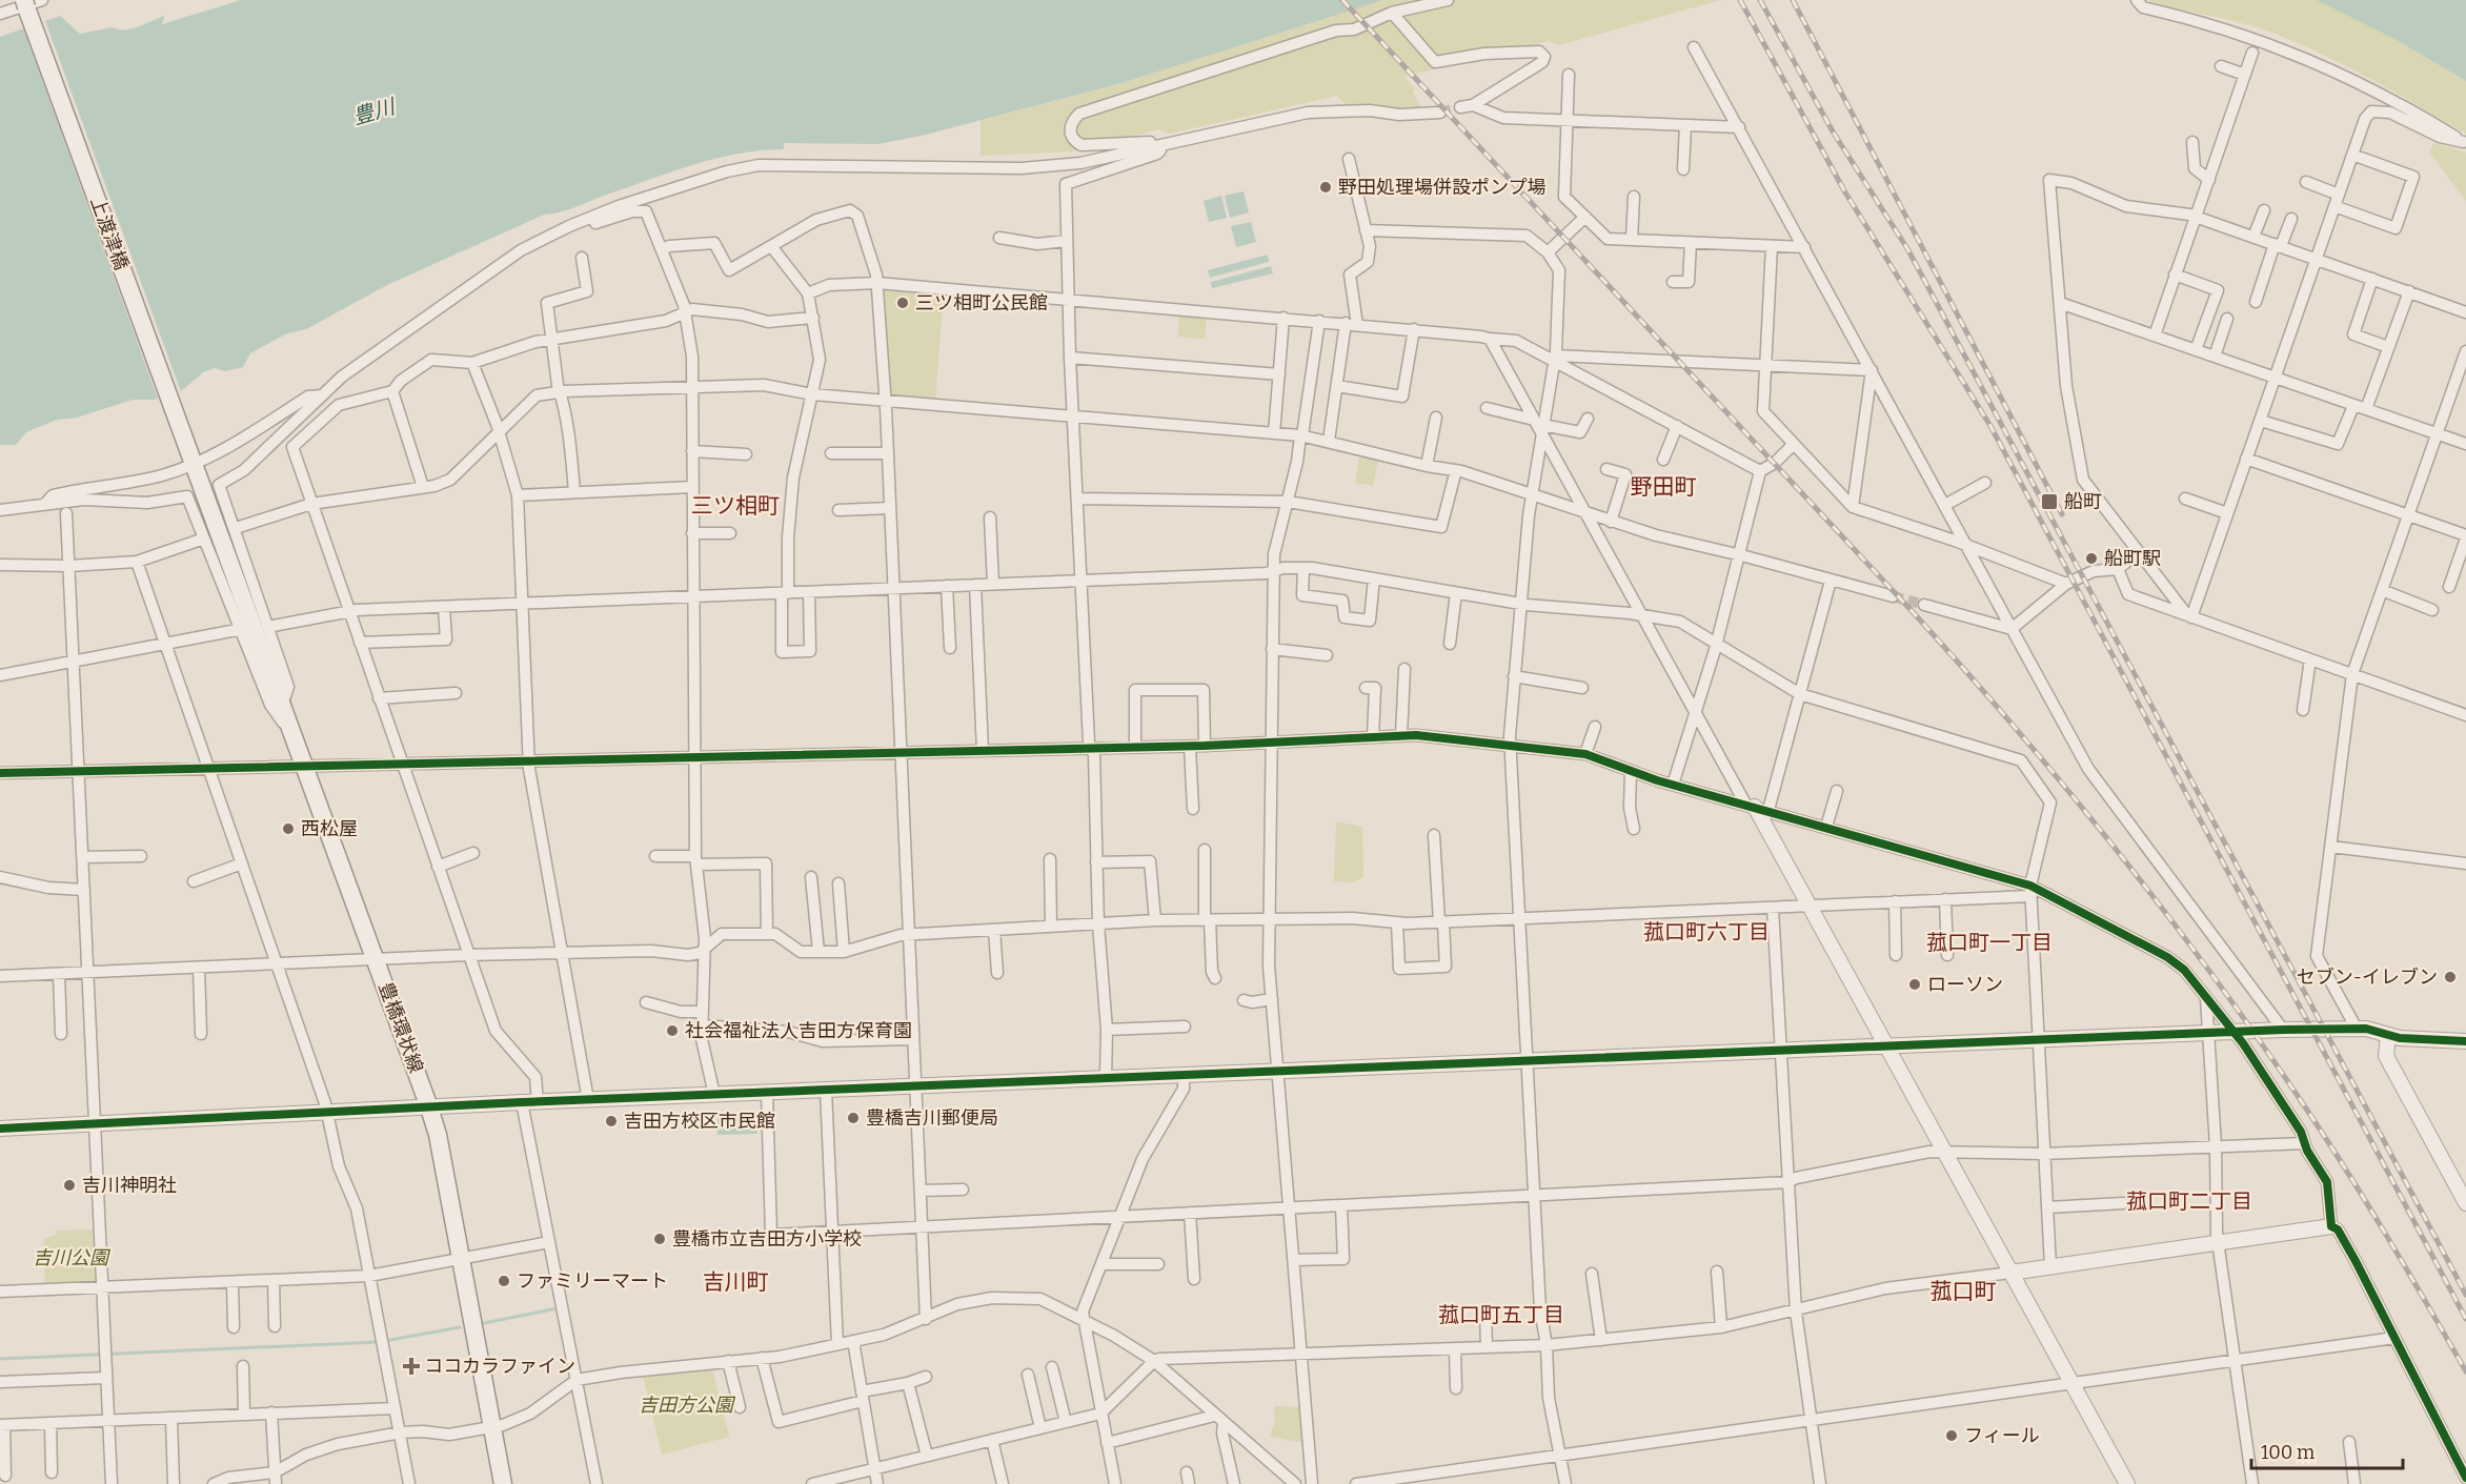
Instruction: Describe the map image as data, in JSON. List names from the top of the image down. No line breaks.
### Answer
{"streets":{"main road":["上渡津橋","豊橋環状線"]},"crossings":[["上渡津橋","豊橋環状線"]],"districts":["野田町","三ツ相町","菰口町六丁目","菰口町一丁目","菰口町二丁目","吉川町","菰口町","菰口町五丁目"],"water":["豊川"],"parks":["吉川公園","吉田方公園"],"places":{"other":["野田処理場併設ポンプ場","三ツ相町公民館","船町駅","西松屋","セブン-イレブン","ローソン","社会福祉法人吉田方保育園","豊橋吉川郵便局","吉田方校区市民館","吉川神明社","豊橋市立吉田方小学校","ファミリーマート","フィール"],"transit":["船町"],"health":["ココカラファイン"]},"scale_bar":"100 m"}
